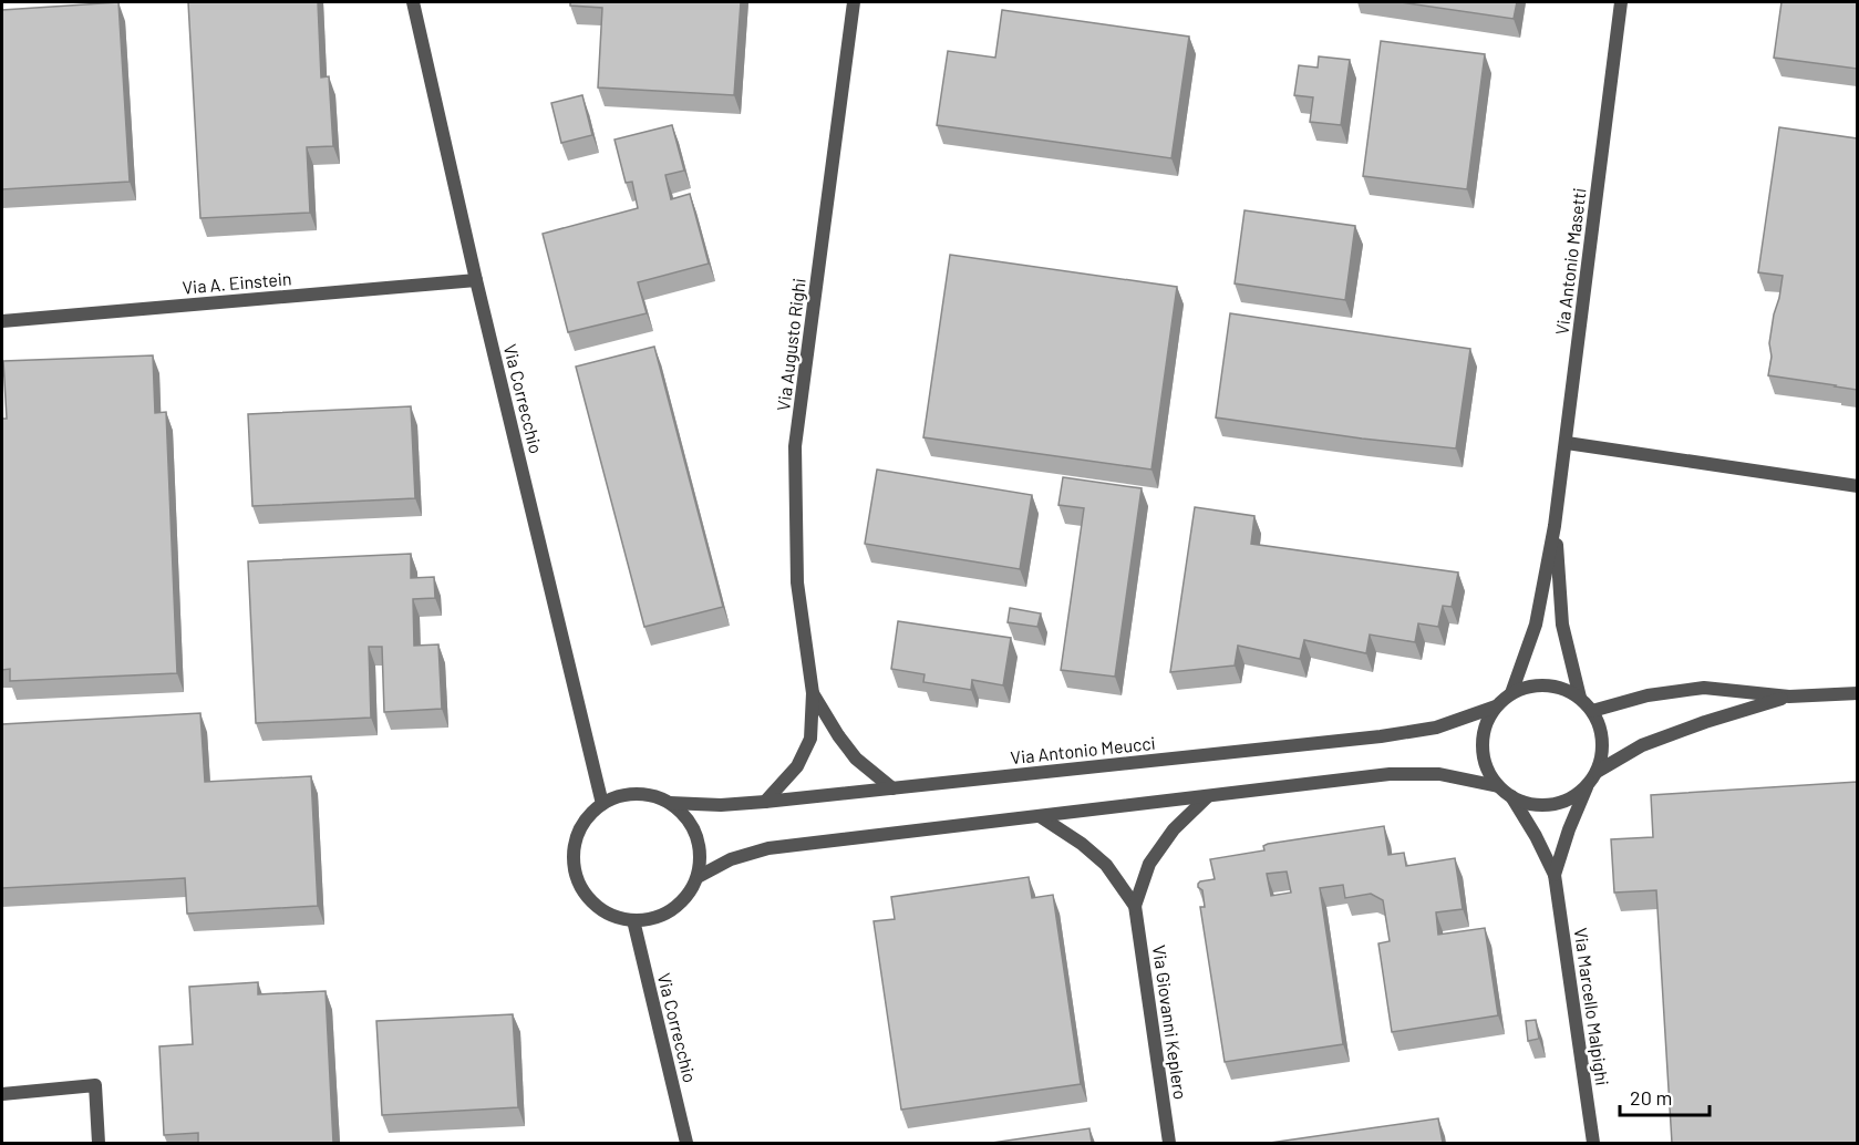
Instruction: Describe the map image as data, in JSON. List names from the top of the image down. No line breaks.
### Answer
{"streets":{"street":["Via Antonio Masetti","Via A. Einstein","Via Augusto Righi","Via Correcchio","Via Antonio Meucci","Via Marcello Malpighi","Via Giovanni Keplero"]},"crossings":[["Via Antonio Masetti","Via Antonio Meucci"],["Via Antonio Masetti","Via Marcello Malpighi"],["Via A. Einstein","Via Correcchio"],["Via Augusto Righi","Via Antonio Meucci"],["Via Correcchio","Via Antonio Meucci"],["Via Antonio Meucci","Via Marcello Malpighi"]],"scale_bar":"20 m"}
